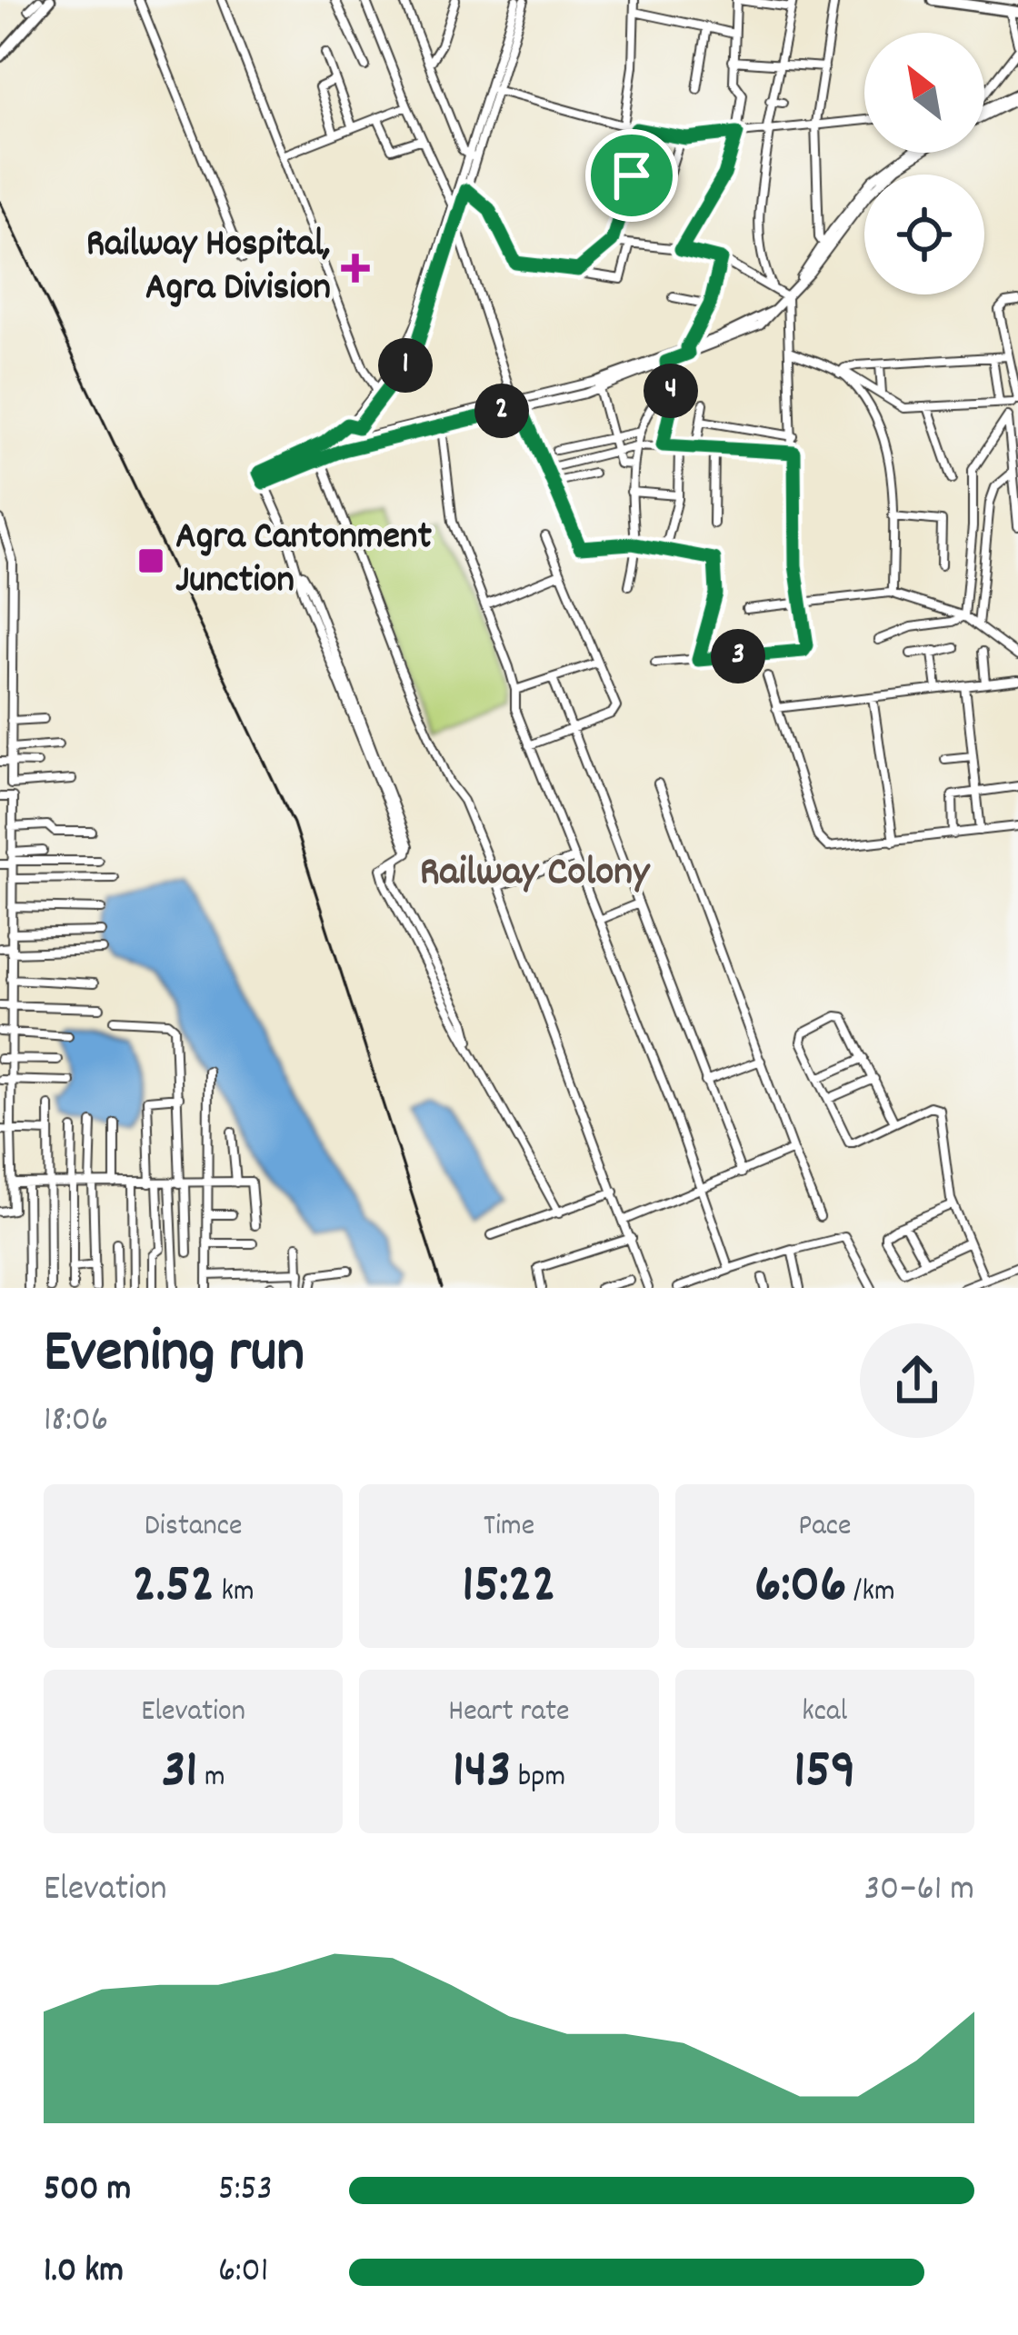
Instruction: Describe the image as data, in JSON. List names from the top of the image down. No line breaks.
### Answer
{"districts":["Railway Colony"],"places":{"health":["Railway Hospital, Agra Division"],"transit":["Agra Cantonment Junction"]},"north":"top left","page":{"pins":["1","4","2","3"],"heading":["Evening run","18:06"],"stats":[["Distance","2.52 km"],["Time","15:22"],["Pace","6:06 /km"],["Elevation","31 m"],["Heart rate","143 bpm"],["kcal","159"]],"chart":["Elevation","30–61 m"],"list":[{"name":"500 m","note":"5:53"},{"name":"1.0 km","note":"6:01"}]}}
